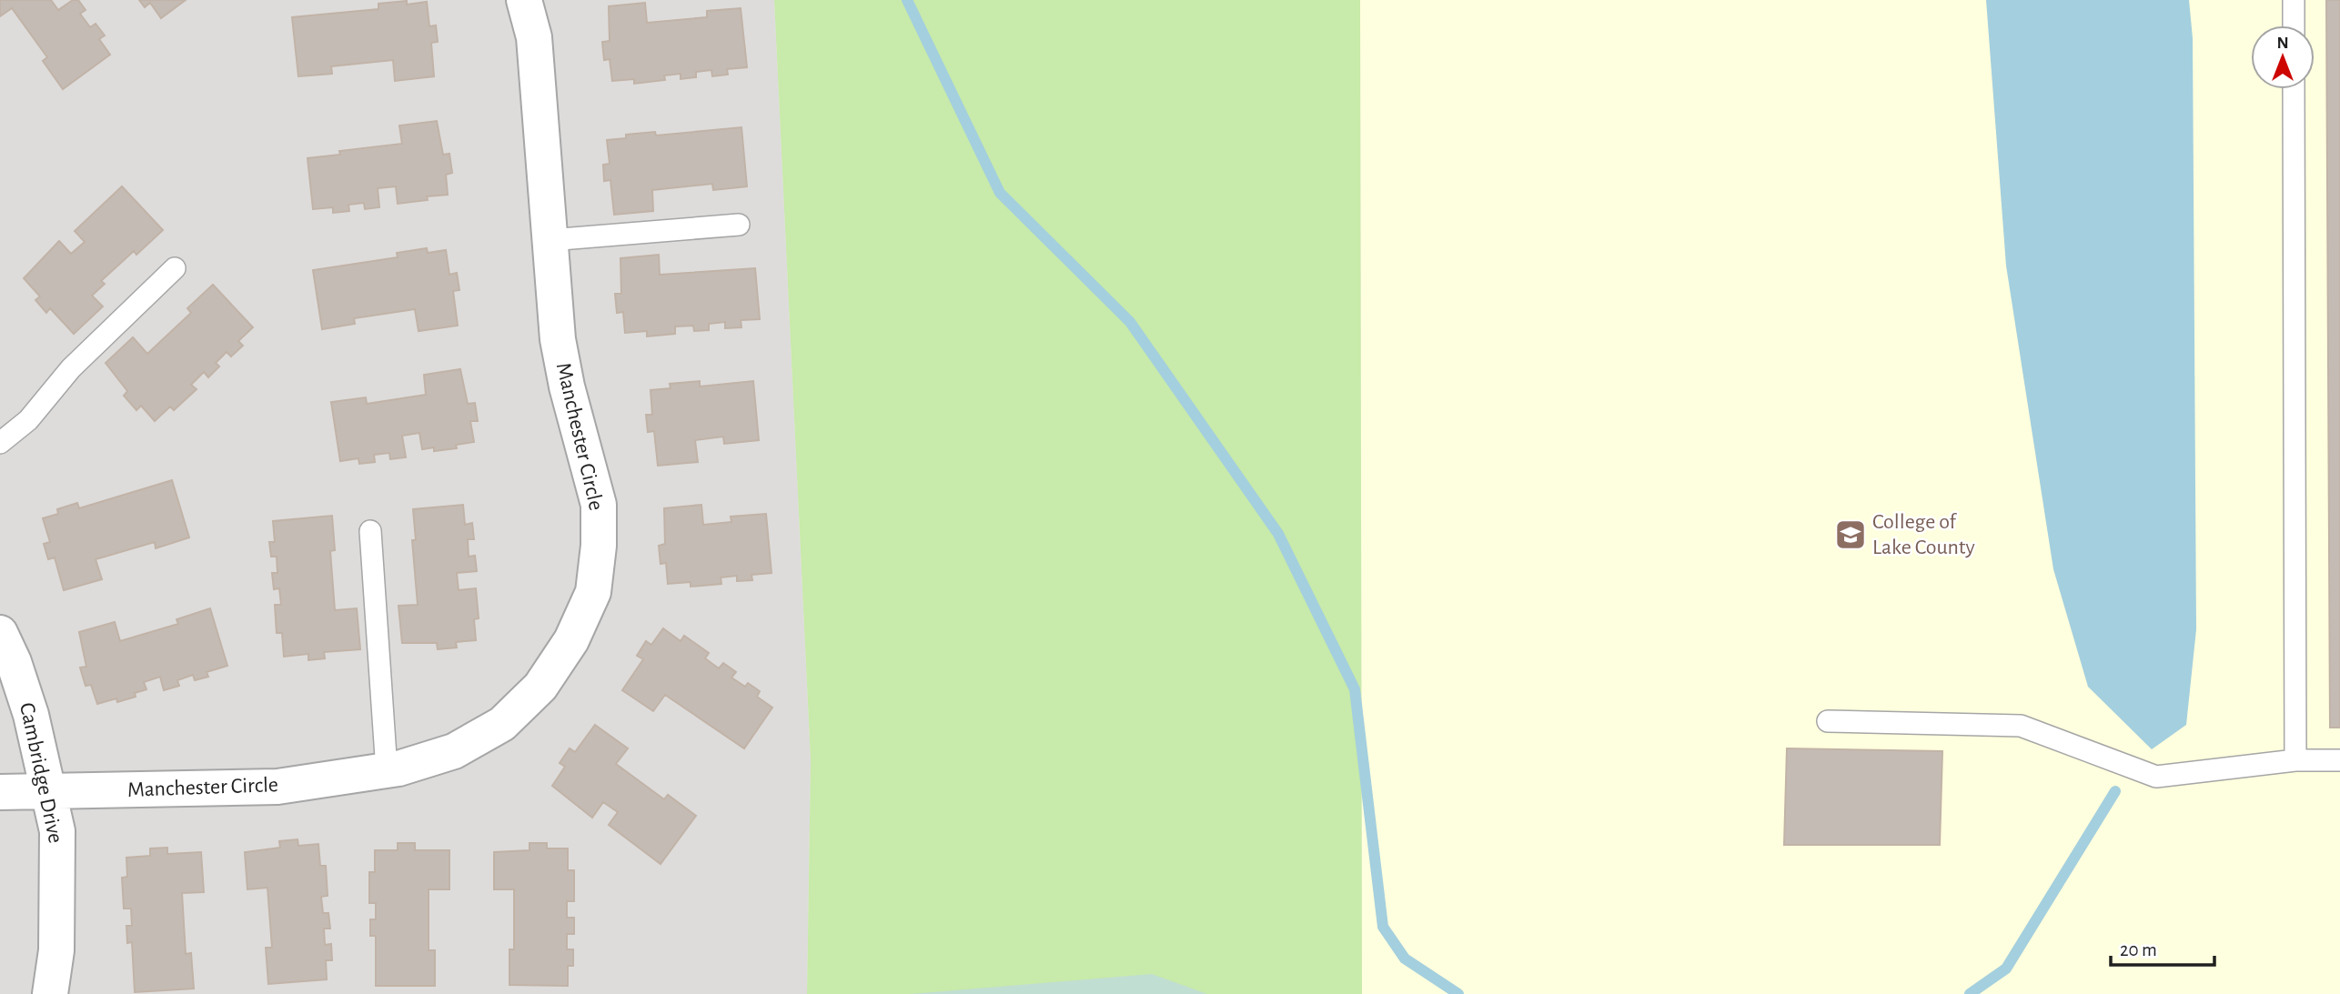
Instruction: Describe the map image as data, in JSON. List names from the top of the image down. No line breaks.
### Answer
{"streets":{"street":["Manchester Circle","Cambridge Drive"]},"crossings":[["Manchester Circle","Cambridge Drive"]],"places":{"school or university":["College of Lake County"]},"scale_bar":"20 m","north":"top"}
